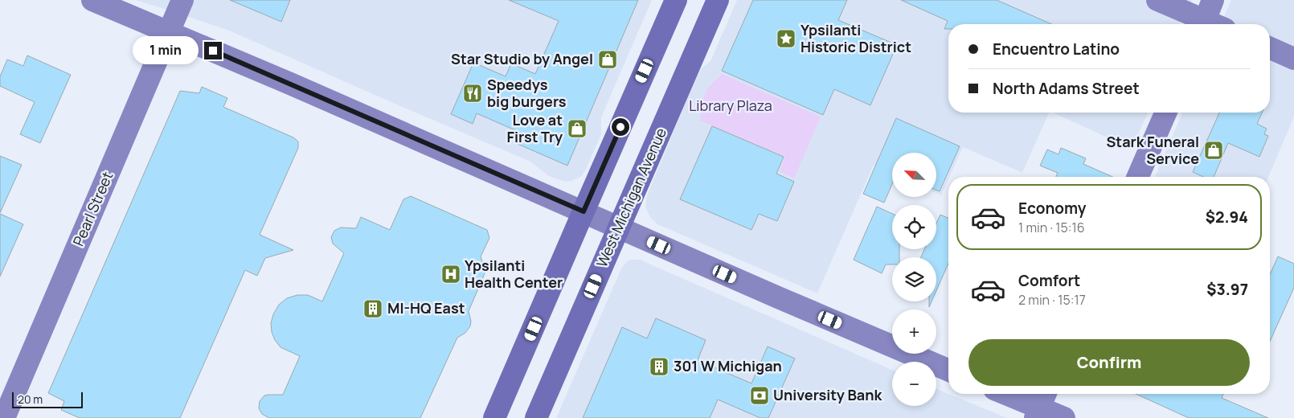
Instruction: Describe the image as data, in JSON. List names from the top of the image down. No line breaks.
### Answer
{"streets":{"main road":["West Michigan Avenue"],"street":["Pearl Street"]},"parks":["Library Plaza"],"places":{"place":["Ypsilanti Historic District"],"shop":["Star Studio by Angel","Love at First Try","Stark Funeral Service"],"restaurant":["Speedys big burgers"],"hospital":["Ypsilanti Health Center"],"building":["MI-HQ East","301 W Michigan"],"bank":["University Bank"]},"scale_bar":"20 m","north":"top left","page":{"banner":["Encuentro Latino","North Adams Street"],"bubble":"1 min","map_buttons":["+","−"],"list":[{"name":"Economy","note":"1 min · 15:16","value":"$2.94"},{"name":"Comfort","note":"2 min · 15:17","value":"$3.97"}],"buttons":"Confirm","scale":"20 m"}}
